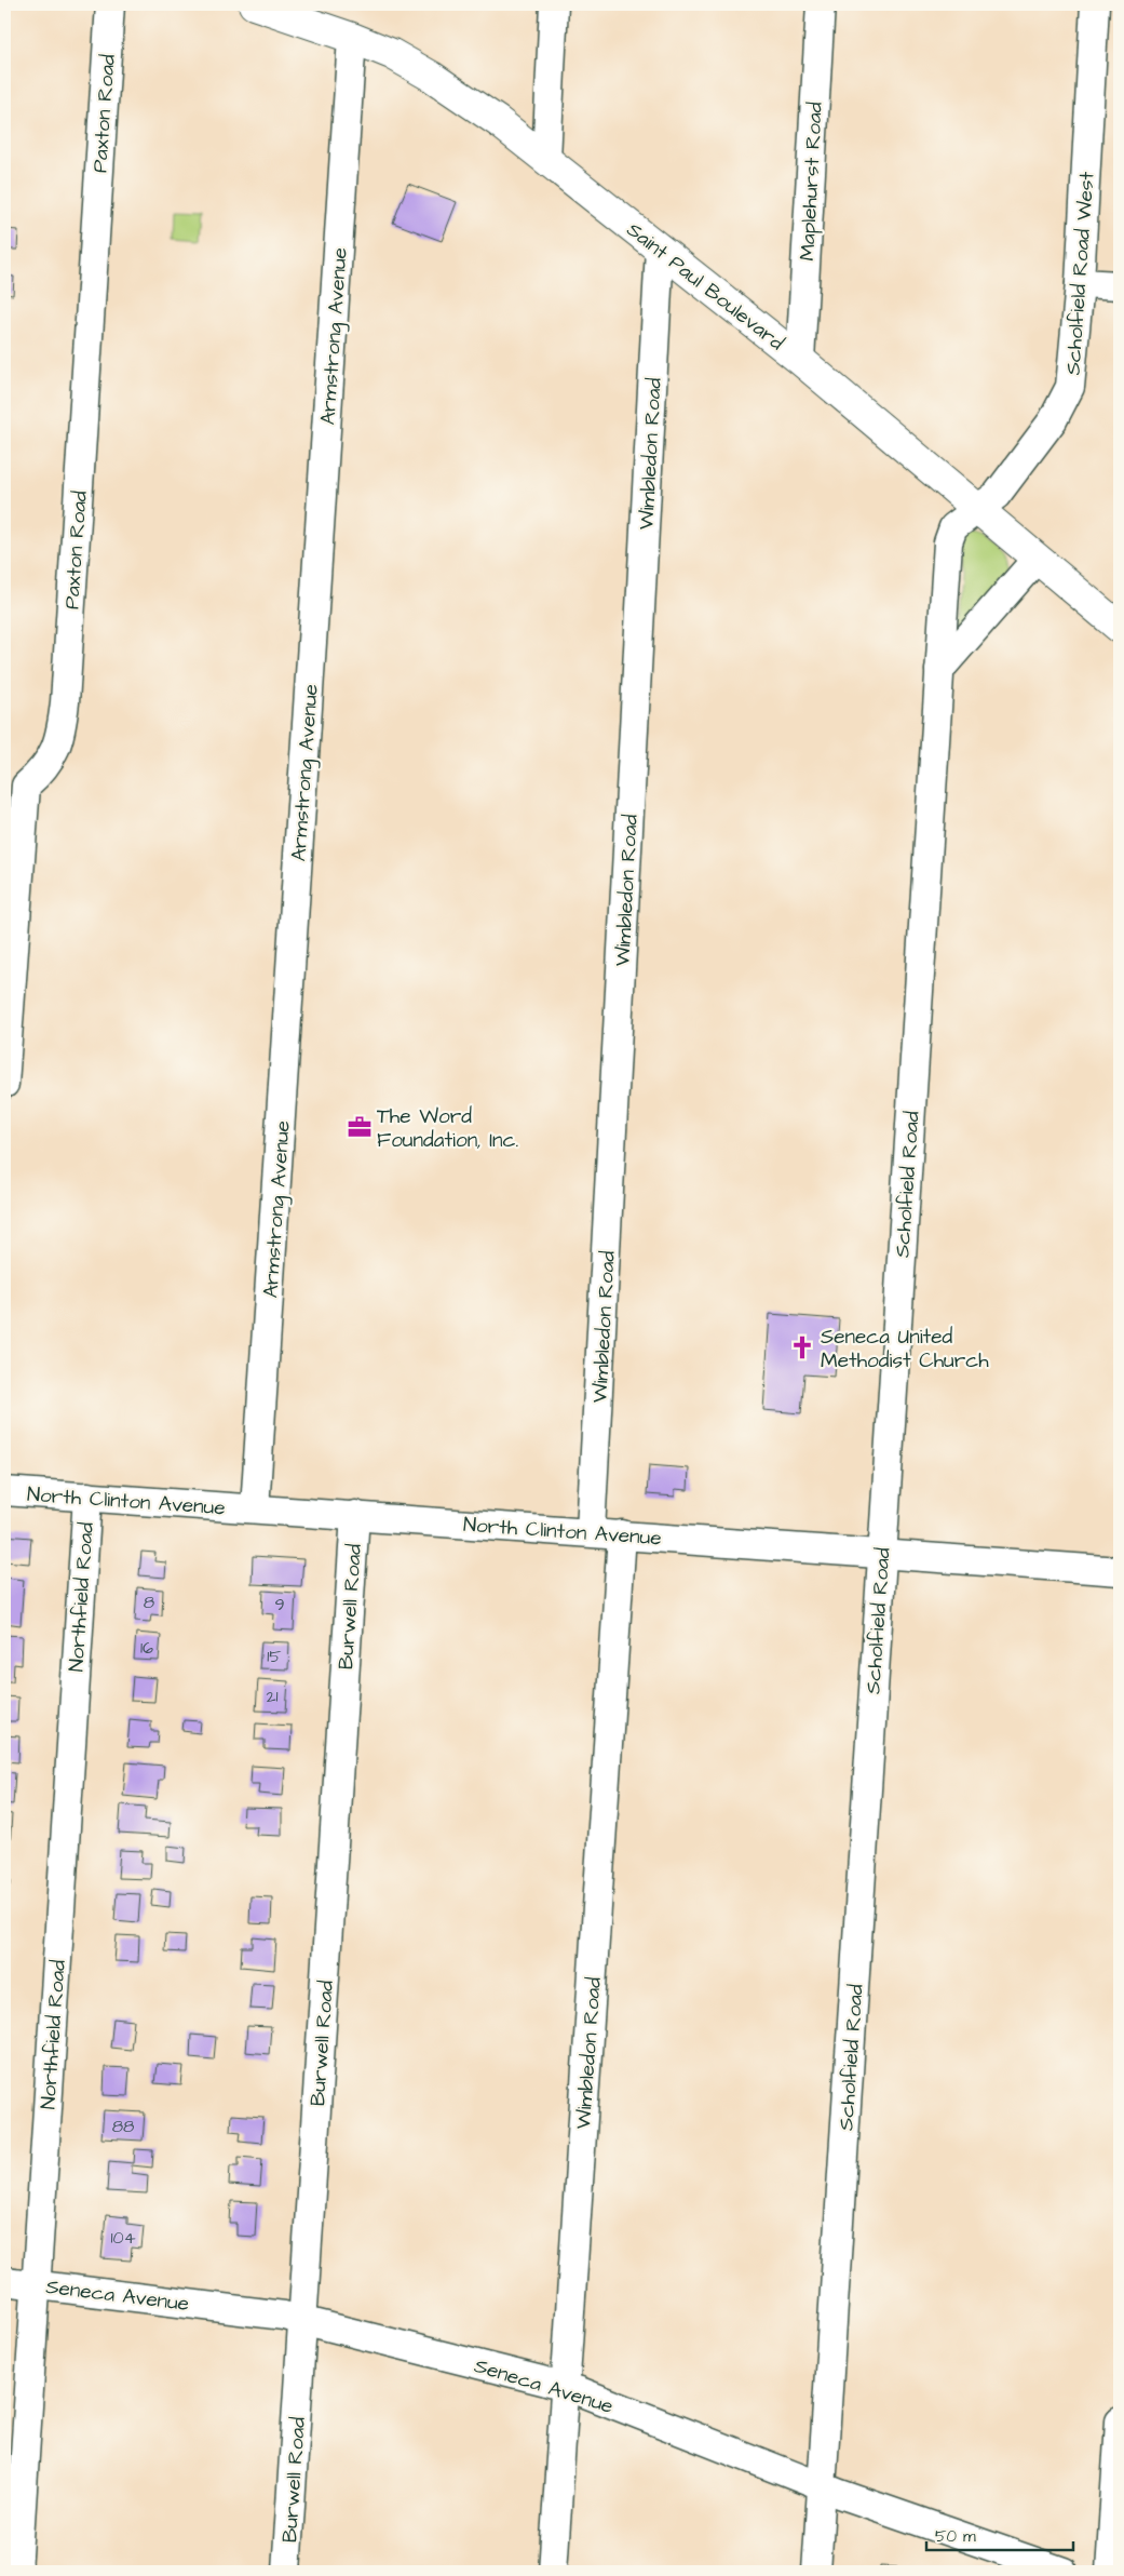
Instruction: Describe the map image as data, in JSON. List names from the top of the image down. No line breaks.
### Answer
{"streets":{"main road":["Saint Paul Boulevard"],"street":["Paxton Road","Maplehurst Road","Scholfield Road West","Armstrong Avenue","Wimbledon Road","Scholfield Road","North Clinton Avenue","Northfield Road","Burwell Road","Seneca Avenue"]},"crossings":[["Maplehurst Road","Saint Paul Boulevard"],["Scholfield Road West","Saint Paul Boulevard"],["Scholfield Road West","Scholfield Road"],["Saint Paul Boulevard","Armstrong Avenue"],["Saint Paul Boulevard","Wimbledon Road"],["Saint Paul Boulevard","Scholfield Road"],["Armstrong Avenue","North Clinton Avenue"],["Wimbledon Road","North Clinton Avenue"],["Wimbledon Road","Seneca Avenue"],["Scholfield Road","North Clinton Avenue"],["Scholfield Road","Seneca Avenue"],["North Clinton Avenue","Northfield Road"],["North Clinton Avenue","Burwell Road"],["Northfield Road","Seneca Avenue"],["Burwell Road","Seneca Avenue"]],"places":{"office":["The Word Foundation, Inc."],"church":["Seneca United Methodist Church"]},"house_numbers":["8","9","16","15","21","88","104"],"scale_bar":"50 m"}
